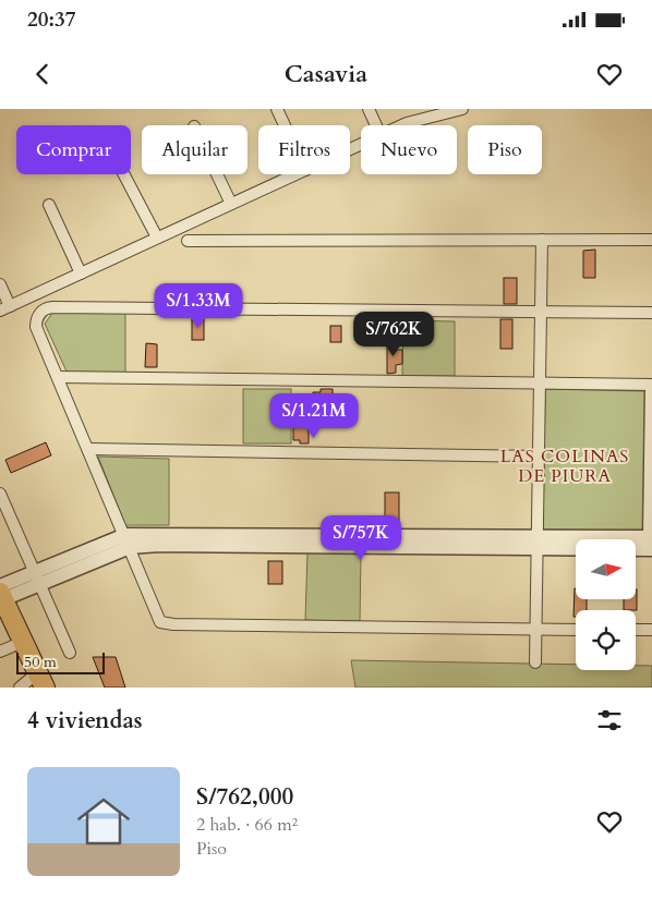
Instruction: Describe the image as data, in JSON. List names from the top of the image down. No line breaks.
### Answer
{"districts":["LAS COLINAS DE PIURA"],"scale_bar":"50 m","north":"right","page":{"status":"20:37","header":"Casavia","chip":["Comprar","Alquilar","Filtros","Nuevo","Piso"],"price":["S/1.33M","S/762K","S/1.21M","S/757K"],"scale":"50 m","heading":"4 viviendas","list":[{"name":"S/762,000","note":"2 hab. · 66 m² · Piso"}]}}
